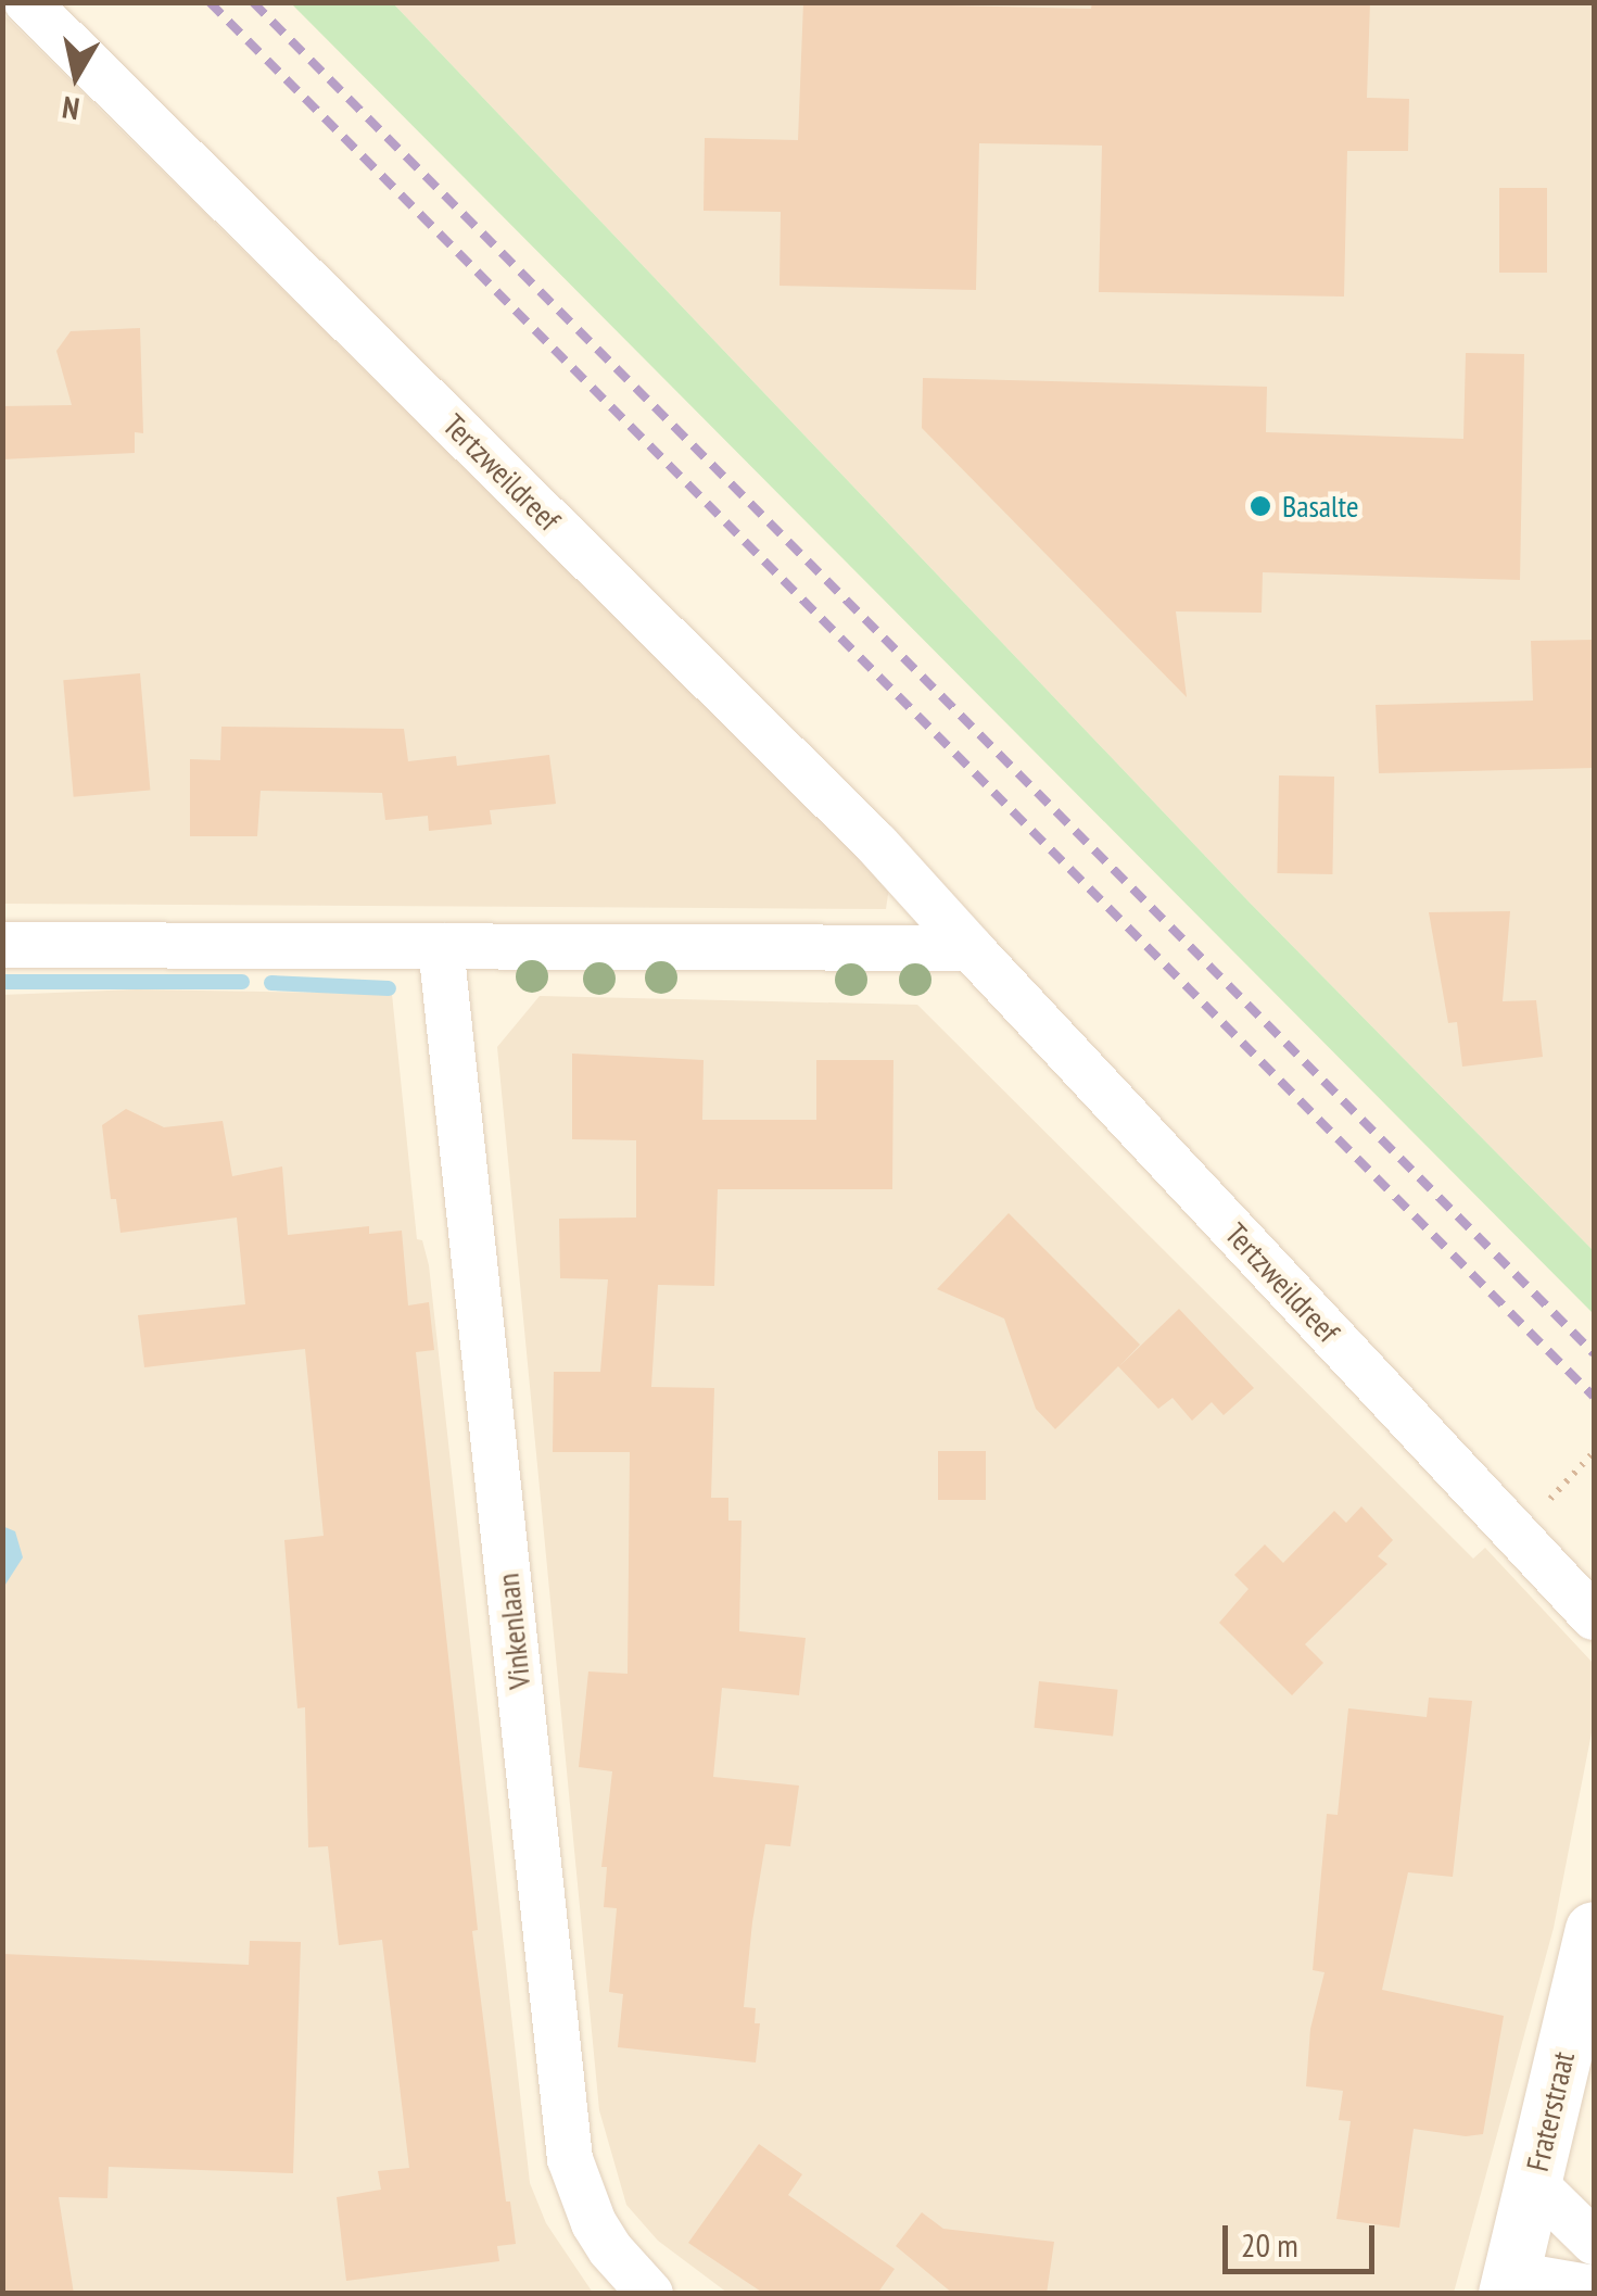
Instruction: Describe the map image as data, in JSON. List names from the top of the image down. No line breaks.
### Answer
{"streets":{"street":["Tertzweildreef","Vinkenlaan","Fraterstraat"]},"places":["Basalte"],"scale_bar":"20 m","north":"bottom"}
